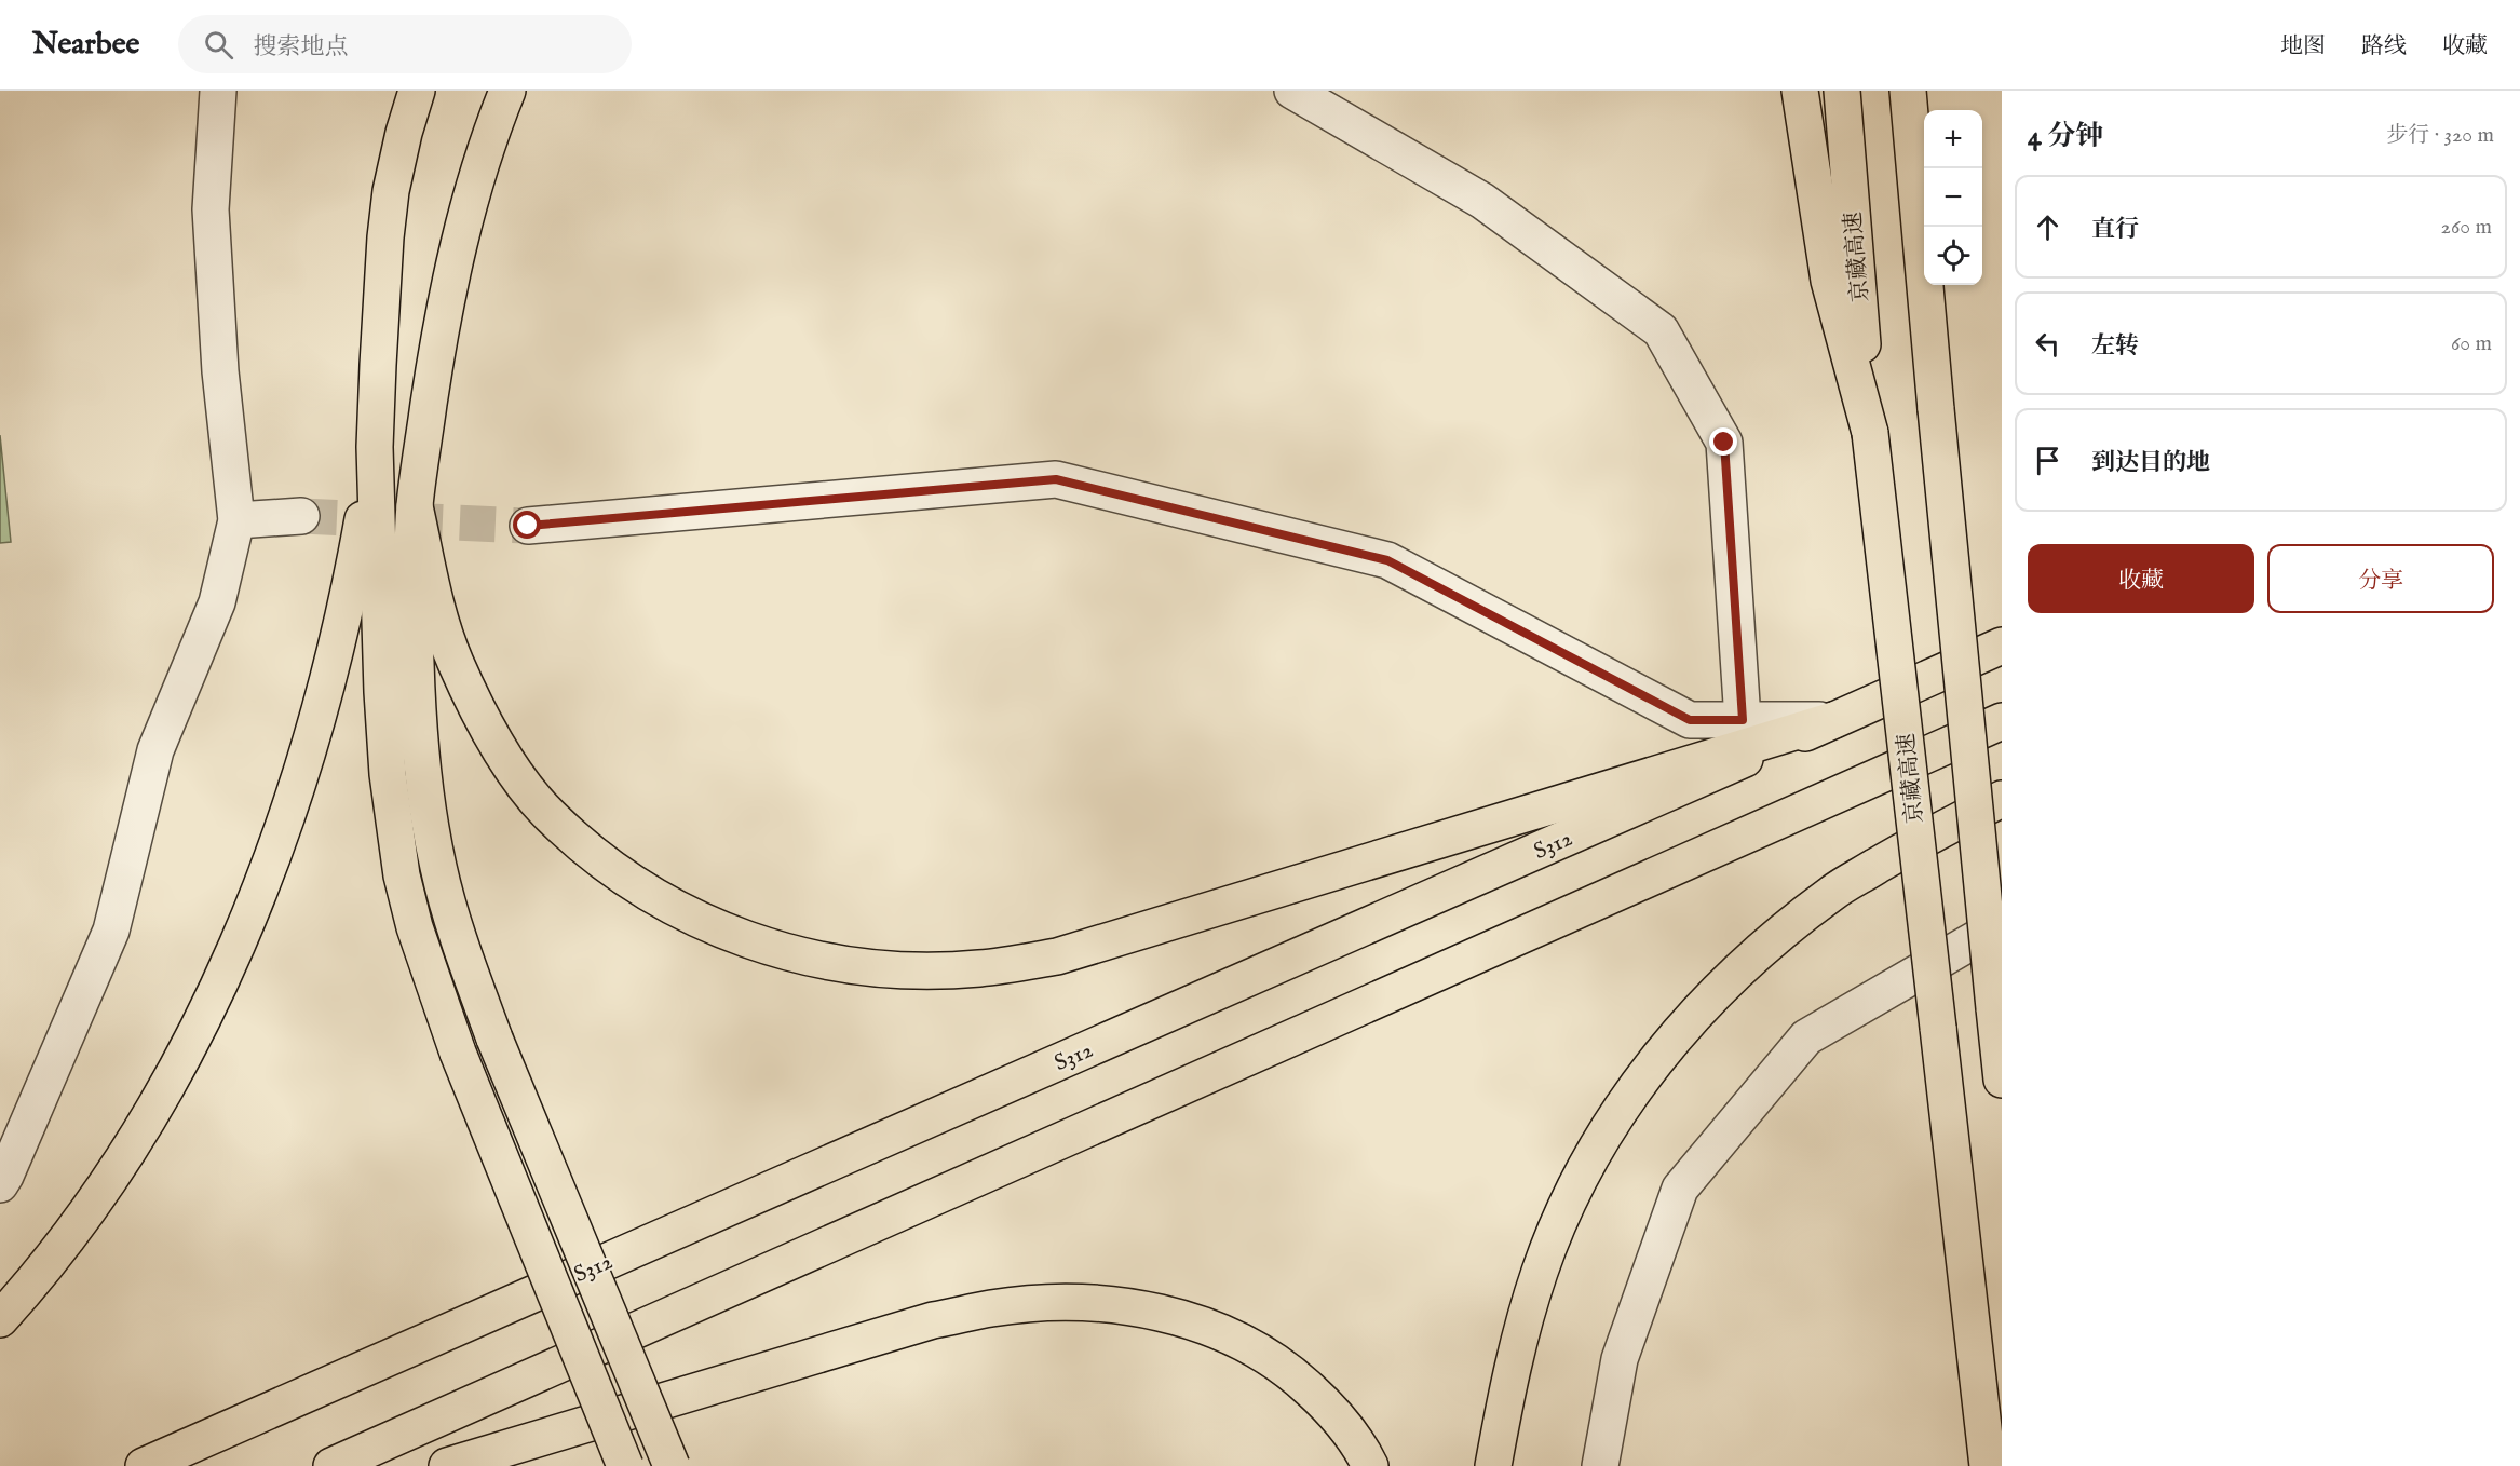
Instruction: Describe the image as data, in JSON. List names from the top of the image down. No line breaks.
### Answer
{"streets":{"main road":["京藏高速","S312"]},"page":{"header":"Nearbee","search":"搜索地点","nav":["地图","路线","收藏"],"heading":["4 分钟","步行 · 320 m"],"map_buttons":["+","−"],"list":[["直行","260 m"],["左转","60 m"],"到达目的地"],"buttons":["收藏","分享"]}}
